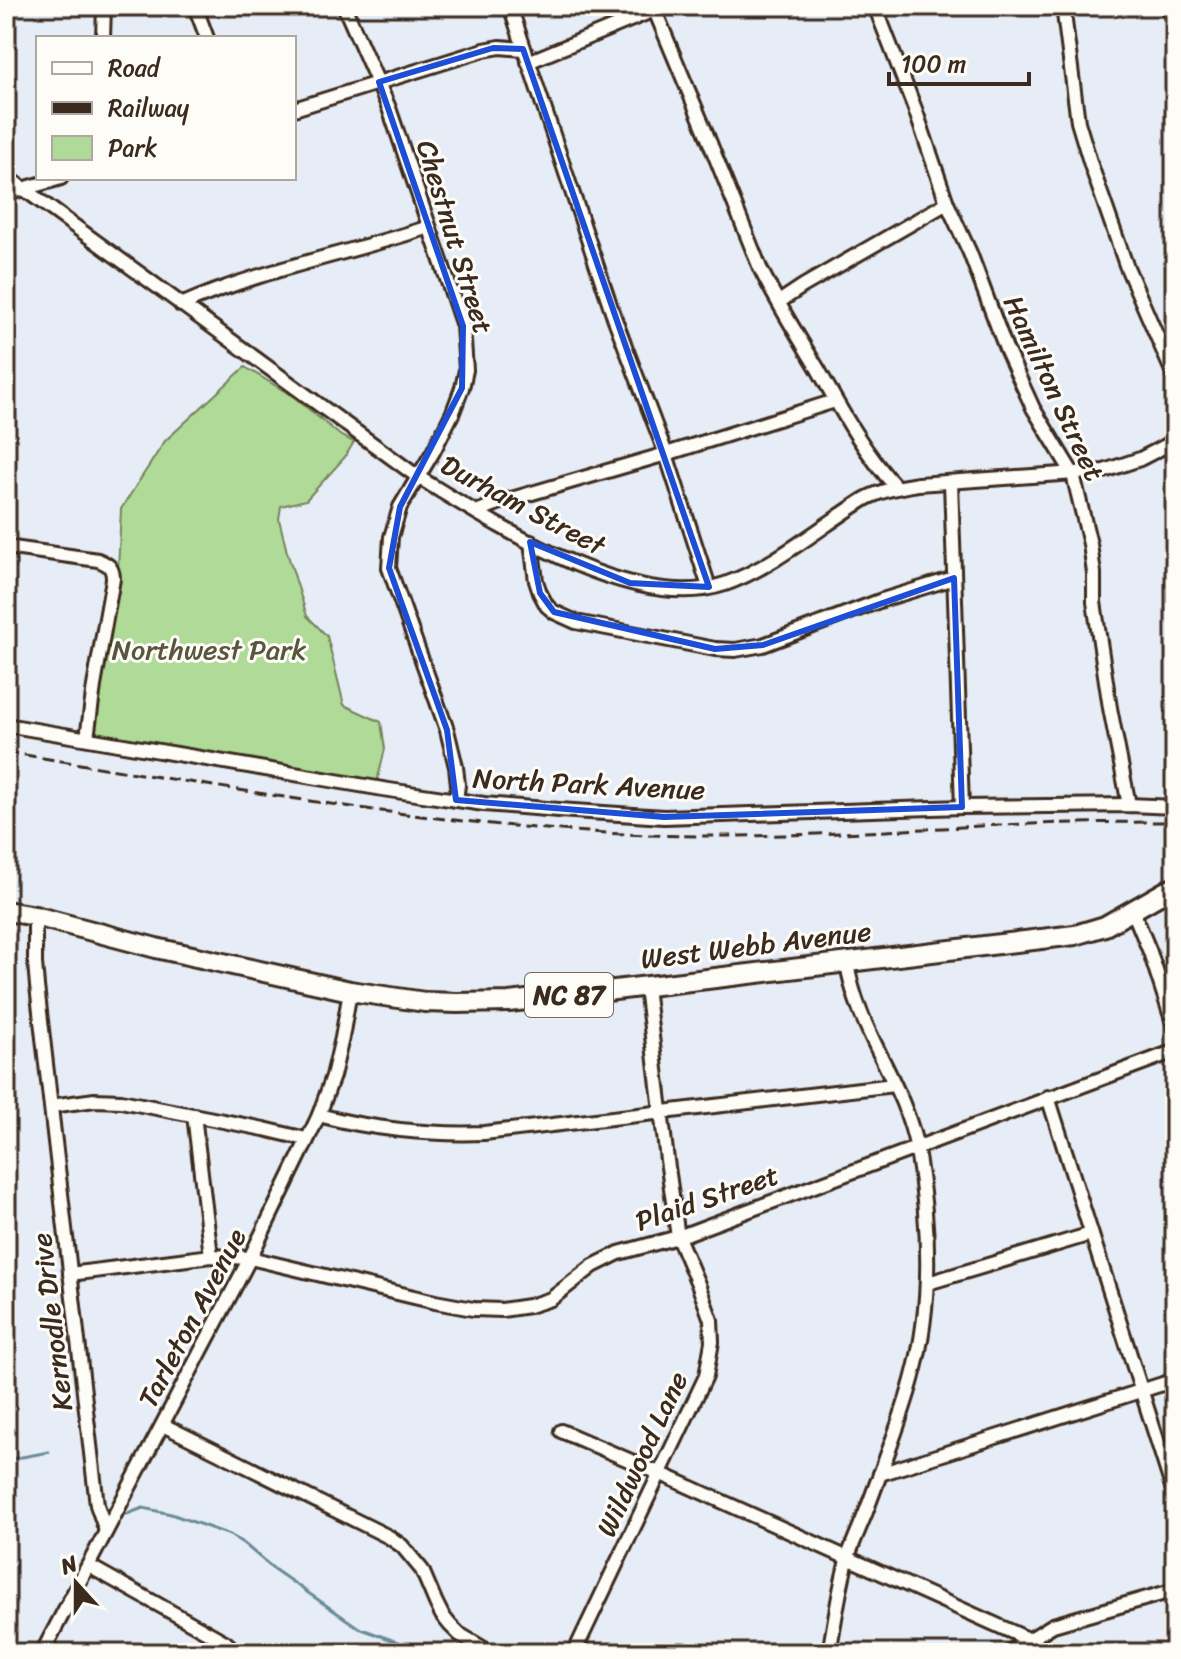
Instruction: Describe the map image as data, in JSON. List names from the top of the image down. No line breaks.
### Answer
{"streets":{"highway":["West Webb Avenue","NC 87"],"street":["Chestnut Street","Hamilton Street","Durham Street","North Park Avenue","Plaid Street","Tarleton Avenue","Kernodle Drive","Wildwood Lane"]},"crossings":[["Chestnut Street","Durham Street"],["Chestnut Street","North Park Avenue"],["Hamilton Street","Durham Street"],["Hamilton Street","North Park Avenue"],["West Webb Avenue","Tarleton Avenue"],["West Webb Avenue","Kernodle Drive"],["West Webb Avenue","Wildwood Lane"],["Plaid Street","Tarleton Avenue"],["Plaid Street","Kernodle Drive"],["Plaid Street","Wildwood Lane"],["Tarleton Avenue","Kernodle Drive"]],"parks":["Northwest Park"],"legend":["Road","Railway","Park"],"scale_bar":"100 m","north":"top"}
